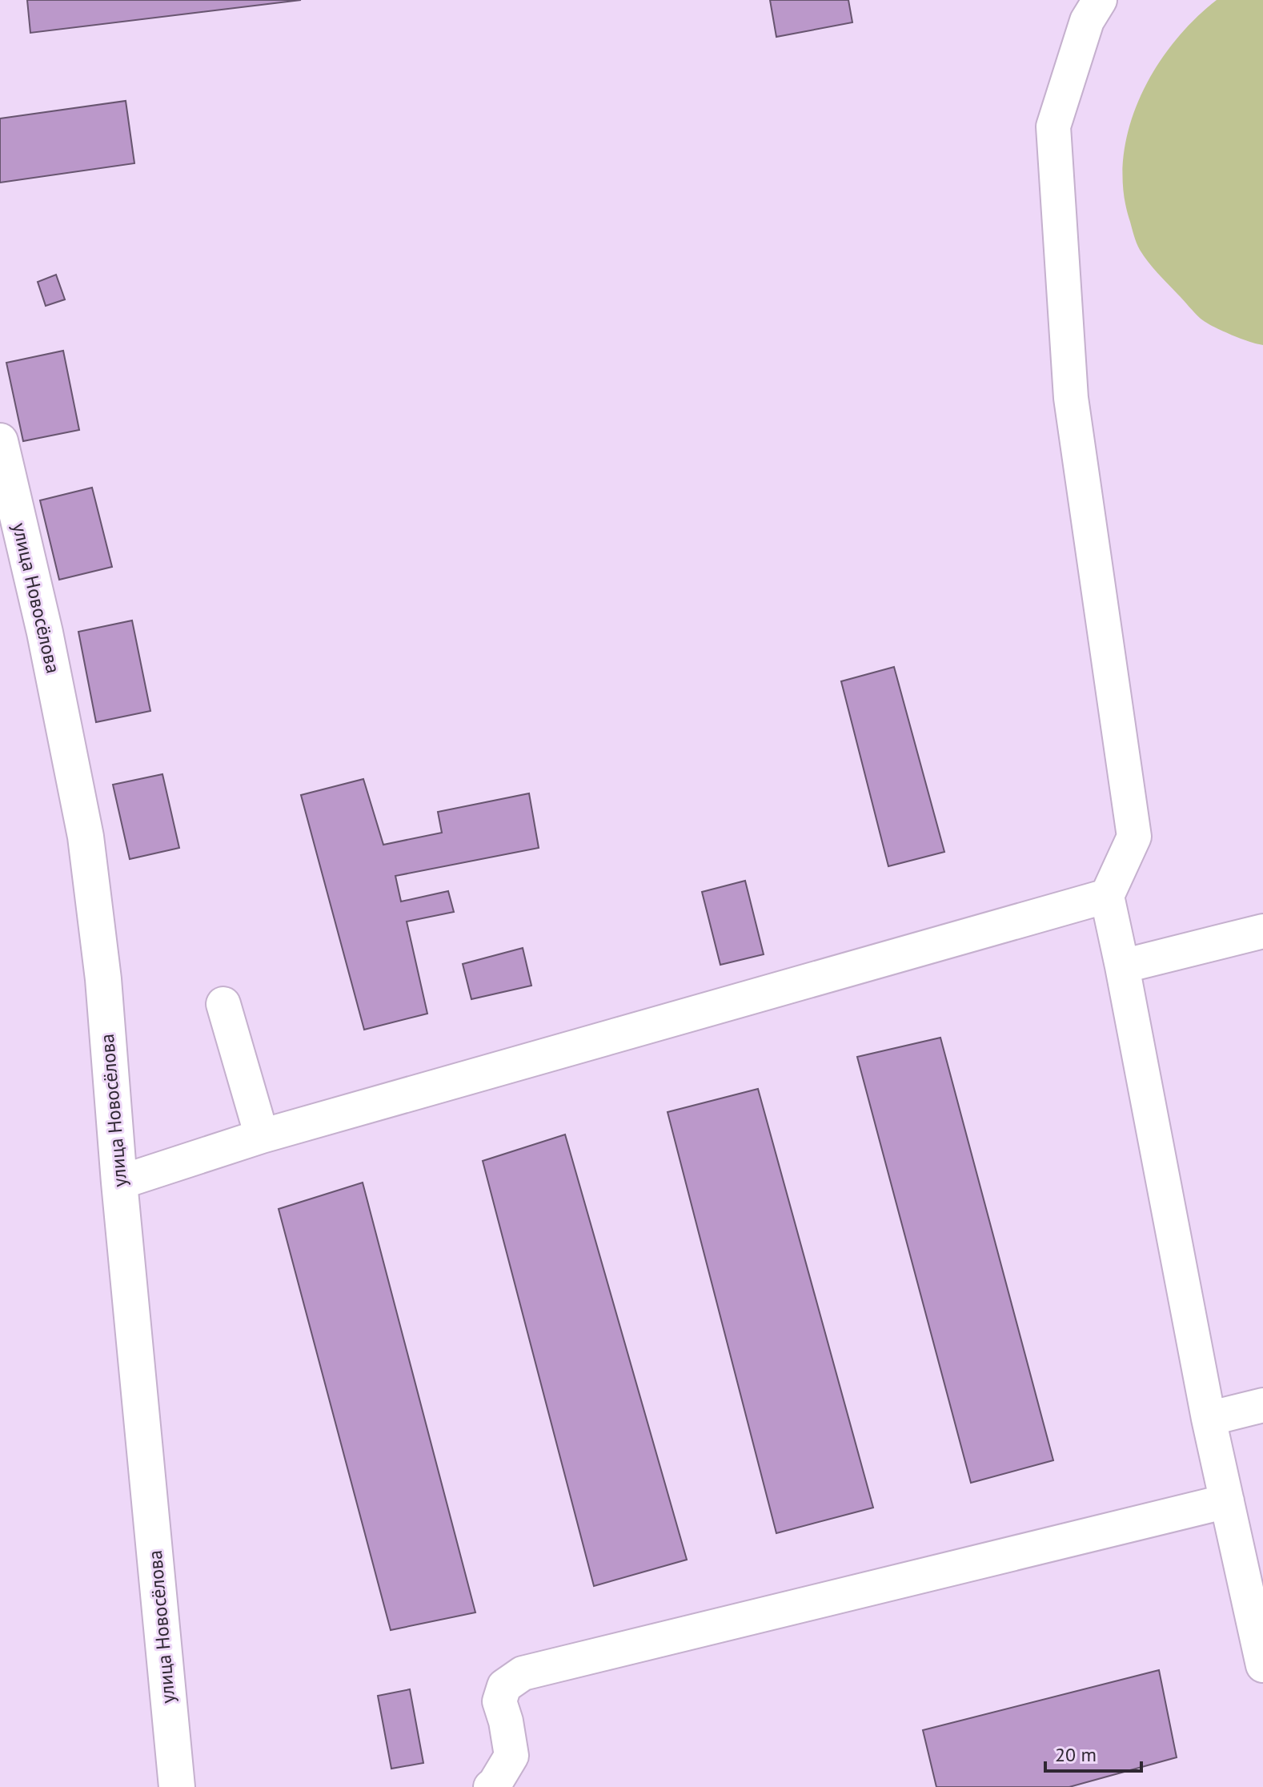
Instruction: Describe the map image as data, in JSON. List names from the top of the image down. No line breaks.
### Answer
{"streets":{"main road":["улица Новосёлова"]},"scale_bar":"20 m"}
